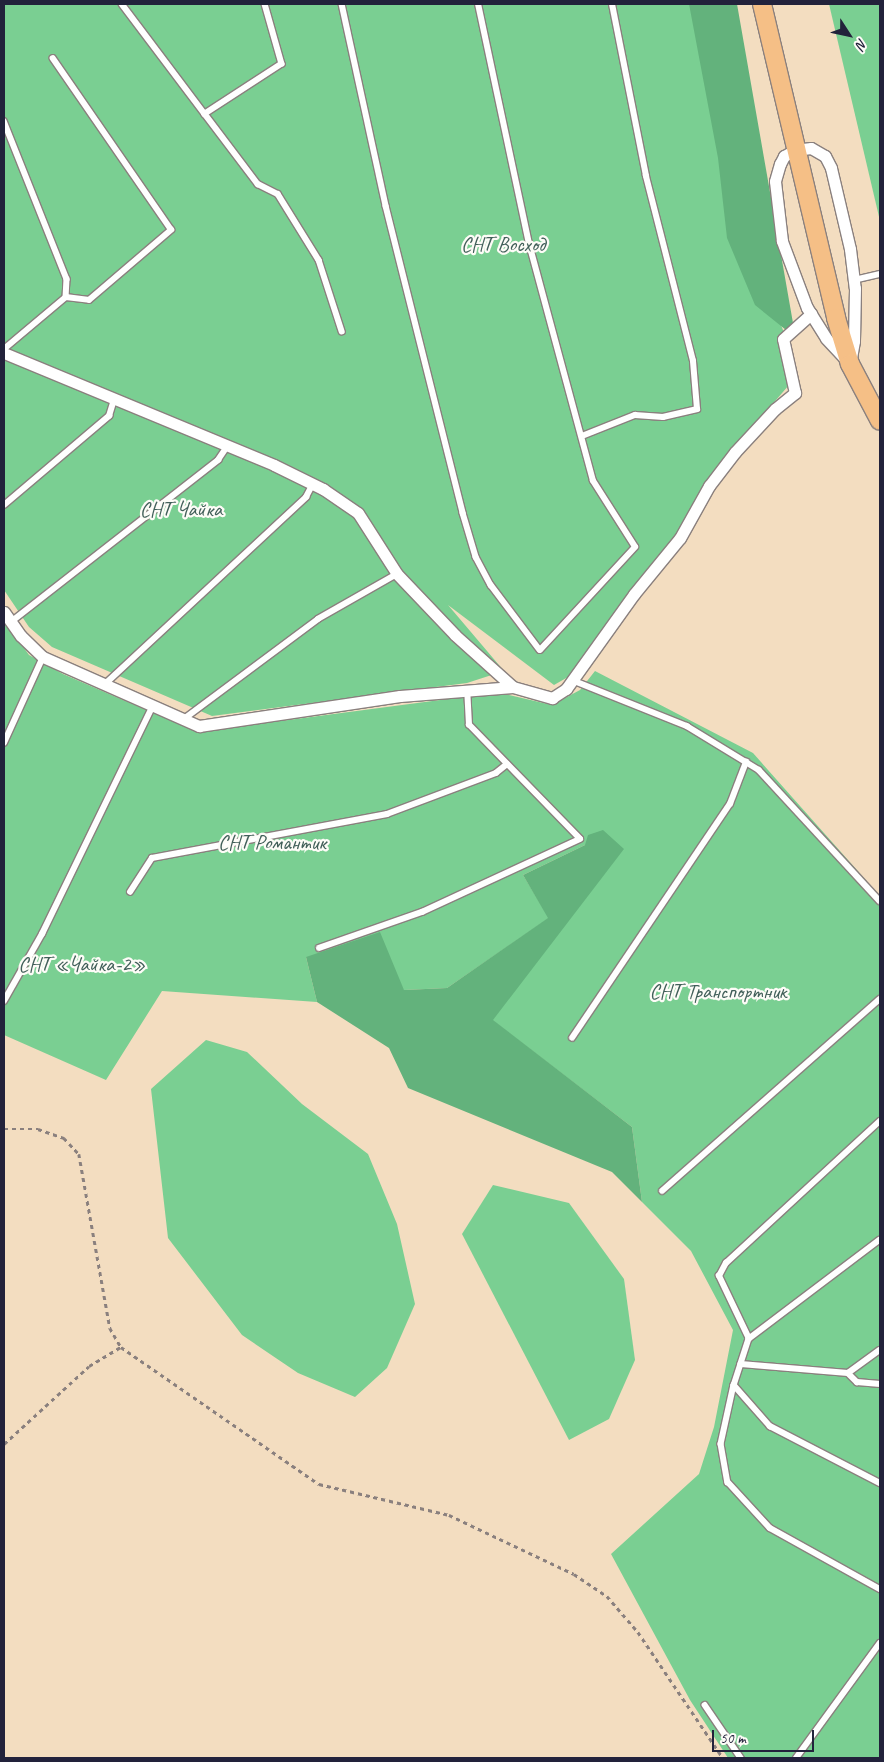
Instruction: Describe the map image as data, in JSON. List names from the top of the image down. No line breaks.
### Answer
{"parks":["СНТ Восход","СНТ Чайка","СНТ Романтик","СНТ «Чайка-2»","СНТ Транспортник"],"scale_bar":"50 m","north":"bottom right"}
